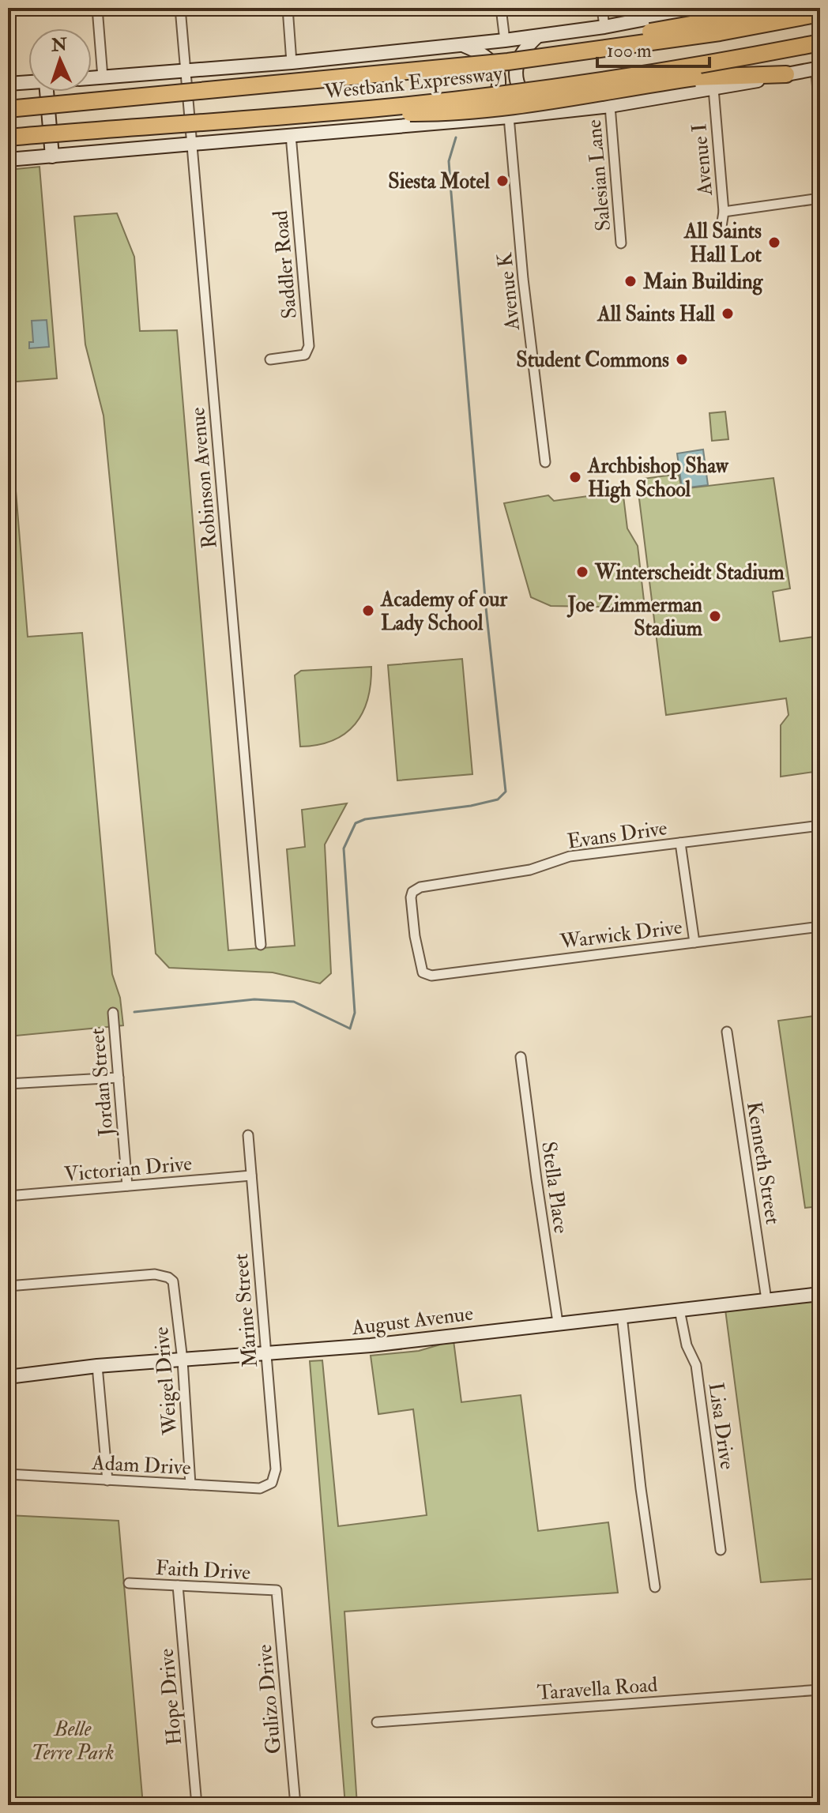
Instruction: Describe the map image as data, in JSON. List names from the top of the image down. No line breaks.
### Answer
{"streets":{"highway":["Westbank Expressway"],"main road":["August Avenue"],"street":["Avenue I","Salesian Lane","Saddler Road","Avenue K","Robinson Avenue","Evans Drive","Warwick Drive","Jordan Street","Kenneth Street","Victorian Drive","Stella Place","Marine Street","Weigel Drive","Lisa Drive","Adam Drive","Faith Drive","Taravella Road","Hope Drive","Gulizo Drive"]},"crossings":[["Westbank Expressway","Avenue I"],["Westbank Expressway","Salesian Lane"],["Westbank Expressway","Saddler Road"],["Westbank Expressway","Avenue K"],["Westbank Expressway","Robinson Avenue"],["Evans Drive","Warwick Drive"],["Jordan Street","Victorian Drive"],["Kenneth Street","August Avenue"],["Victorian Drive","Marine Street"],["Stella Place","August Avenue"],["Marine Street","August Avenue"],["Marine Street","Adam Drive"],["August Avenue","Weigel Drive"],["August Avenue","Lisa Drive"],["Weigel Drive","Adam Drive"],["Faith Drive","Hope Drive"],["Faith Drive","Gulizo Drive"]],"parks":["Belle Terre Park"],"places":["Siesta Motel","All Saints Hall Lot","Main Building","All Saints Hall","Student Commons","Archbishop Shaw High School","Winterscheidt Stadium","Academy of our Lady School","Joe Zimmerman Stadium"],"scale_bar":"100 m","north":"top"}
